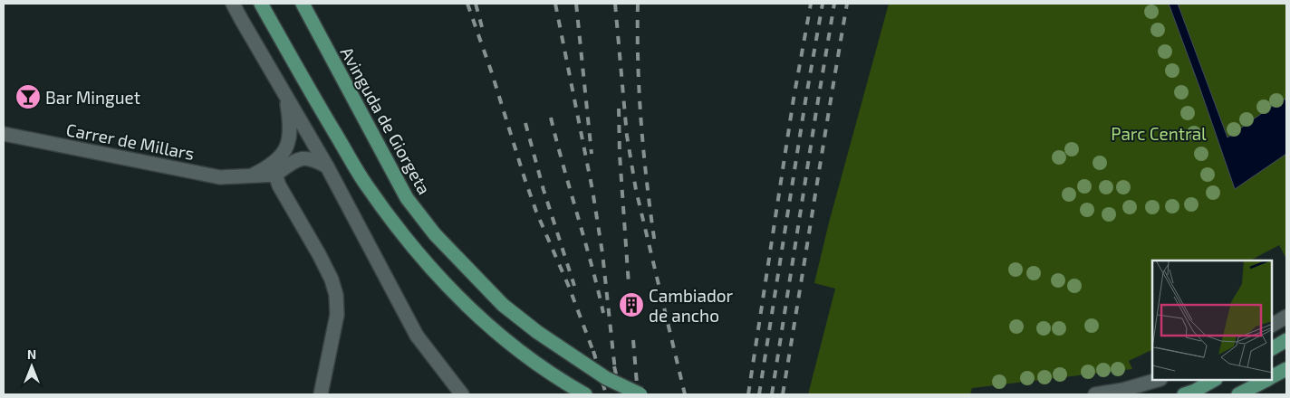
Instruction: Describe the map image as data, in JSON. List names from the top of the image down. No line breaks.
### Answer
{"streets":{"main road":["Avinguda de Giorgeta"],"street":["Carrer de Millars"]},"parks":["Parc Central"],"places":{"bar":["Bar Minguet"],"building":["Cambiador de ancho"]},"north":"top"}
